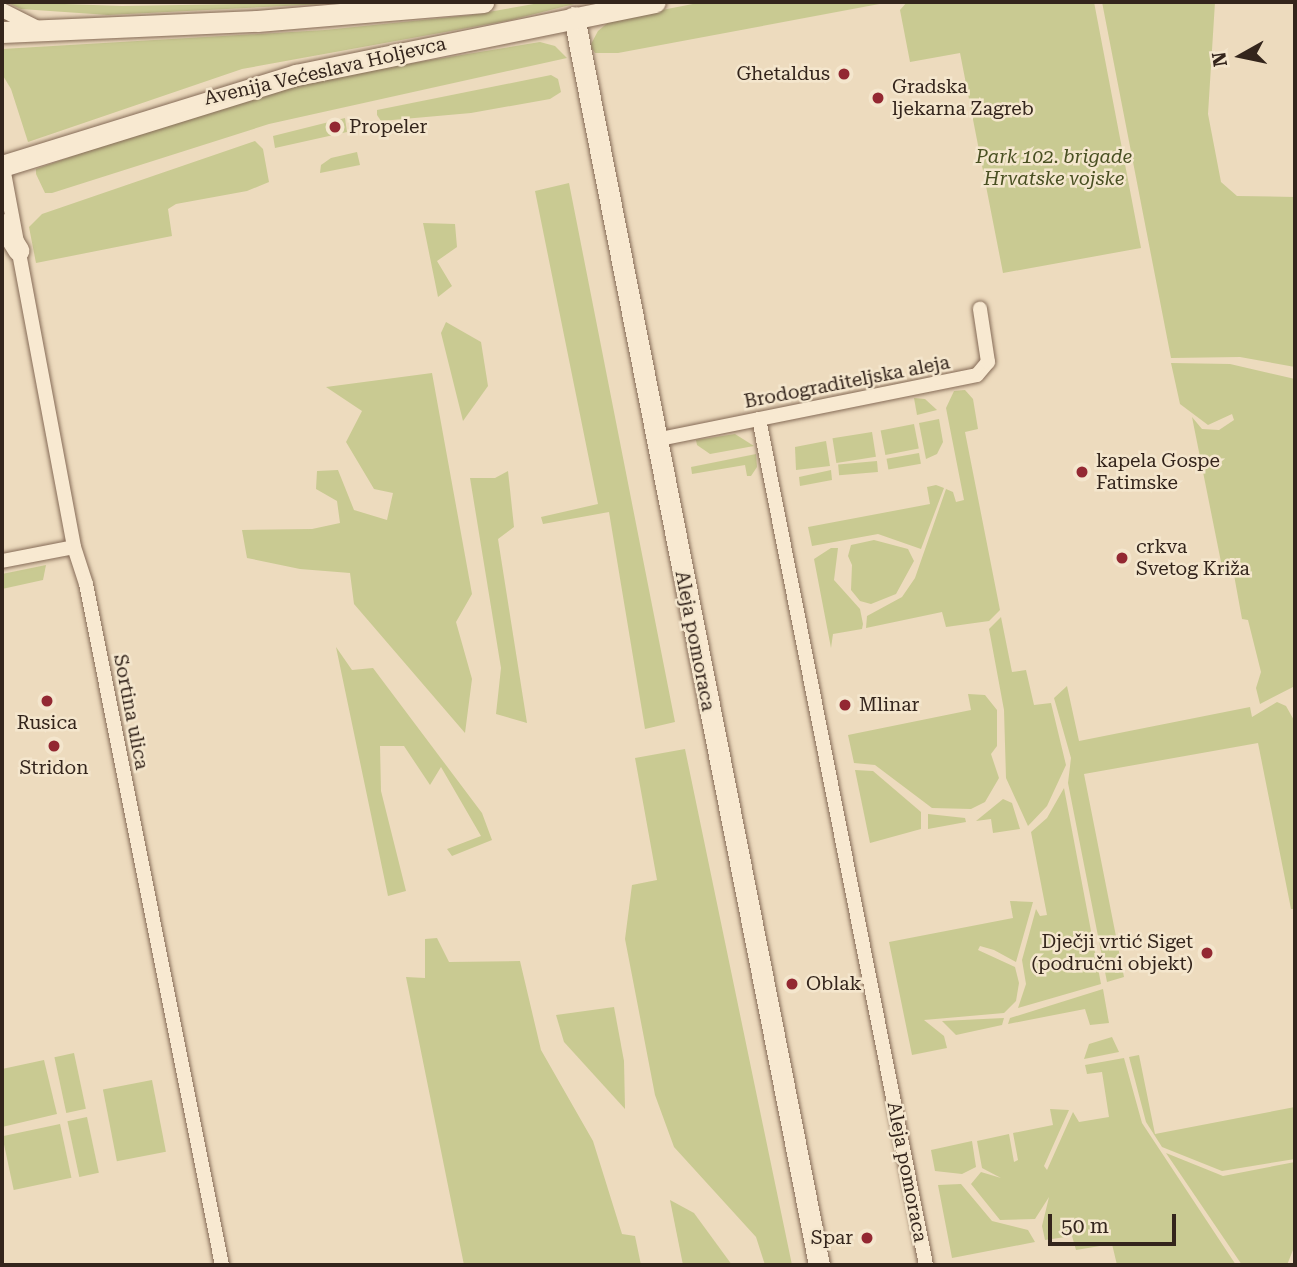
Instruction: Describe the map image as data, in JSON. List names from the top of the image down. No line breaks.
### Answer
{"streets":{"street":["Avenija Većeslava Holjevca","Brodograditeljska aleja","Aleja pomoraca","Sortina ulica"]},"crossings":[["Avenija Većeslava Holjevca","Aleja pomoraca"],["Avenija Većeslava Holjevca","Sortina ulica"],["Brodograditeljska aleja","Aleja pomoraca"]],"parks":["Park 102. brigade Hrvatske vojske"],"places":["Ghetaldus","Gradska ljekarna Zagreb","Propeler","kapela Gospe Fatimske","crkva Svetog Križa","Rusica","Mlinar","Stridon","Dječji vrtić Siget (područni objekt)","Oblak","Spar"],"scale_bar":"50 m","north":"left"}
